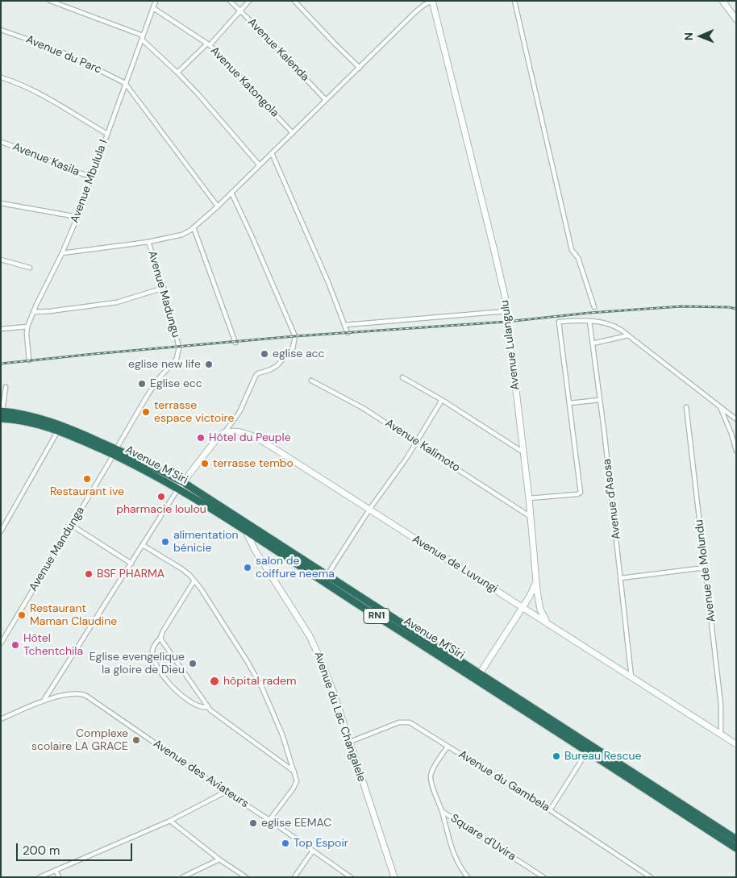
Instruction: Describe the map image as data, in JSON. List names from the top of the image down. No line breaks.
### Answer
{"streets":{"highway":["Avenue M'Siri","RN1"],"street":["Avenue Kalenda","Avenue du Parc","Avenue Katongola","Avenue Kasila","Avenue Mbulula I","Avenue Madungu","Avenue Lulangulu","Avenue Kalimoto","Avenue d'Asosa","Avenue Mandunga","Avenue de Luvungi","Avenue de Molundu","Avenue du Lac Changalele","Avenue des Aviateurs","Avenue du Gambela","Square d'Uvira"]},"crossings":[["Avenue du Parc","Avenue Mbulula I"],["Avenue Katongola","Avenue Mbulula I"],["Avenue Kasila","Avenue Mbulula I"],["Avenue Madungu","Avenue M'Siri"],["Avenue Madungu","Avenue Mandunga"],["Avenue Lulangulu","Avenue Kalimoto"],["Avenue Lulangulu","Avenue M'Siri"],["Avenue Lulangulu","Avenue de Luvungi"],["Avenue M'Siri","Avenue Mandunga"],["Avenue M'Siri","Avenue du Lac Changalele"],["Avenue d'Asosa","Avenue de Luvungi"],["Avenue de Luvungi","Avenue de Molundu"],["Avenue du Lac Changalele","Avenue du Gambela"]],"places":["eglise acc","eglise new life","Eglise ecc","terrasse espace victoire","Hôtel du Peuple","terrasse tembo","Restaurant ive","pharmacie loulou","alimentation bénicie","salon de coiffure neema","BSF PHARMA","Restaurant Maman Claudine","Hôtel Tchentchila","Eglise evengelique la gloire de Dieu","hôpital radem","Complexe scolaire LA GRACE","Bureau Rescue","eglise EEMAC","Top Espoir"],"scale_bar":"200 m","north":"left"}
